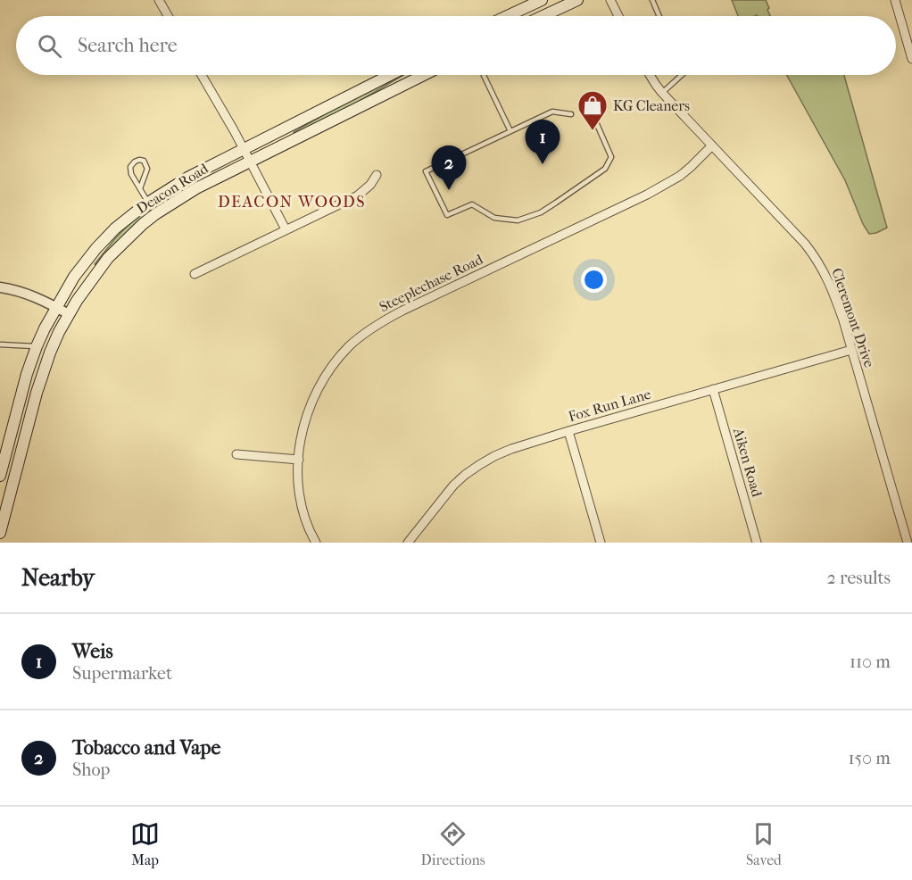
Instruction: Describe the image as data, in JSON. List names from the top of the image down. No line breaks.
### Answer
{"streets":{"main road":["Deacon Road"],"street":["Steeplechase Road","Cleremont Drive","Fox Run Lane","Aiken Road"]},"crossings":[["Steeplechase Road","Cleremont Drive"],["Cleremont Drive","Fox Run Lane"],["Fox Run Lane","Aiken Road"]],"districts":["DEACON WOODS"],"places":{"shop":["KG Cleaners"]},"page":{"search":"Search here","pins":["1","2"],"heading":["Nearby","2 results"],"list":[{"mark":"1","name":"Weis","note":"Supermarket","value":"110 m"},{"mark":"2","name":"Tobacco and Vape","note":"Shop","value":"150 m"}],"nav":["Map","Directions","Saved"]}}
